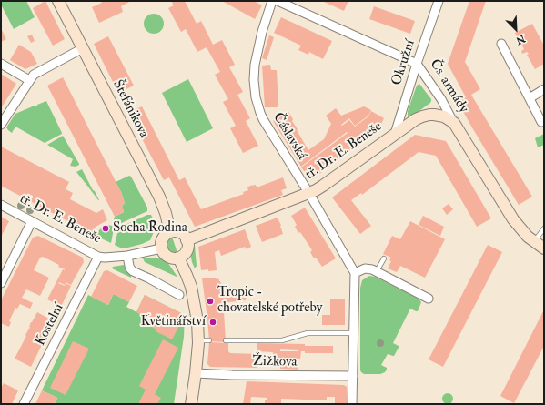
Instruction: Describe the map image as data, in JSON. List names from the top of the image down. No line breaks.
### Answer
{"streets":{"main road":["Čs. armády","Štefánikova","tř. Dr. E. Beneše"],"street":["Okružní","Čáslavská","Kostelní","Žižkova"]},"crossings":[["Okružní","Čs. armády"],["Okružní","tř. Dr. E. Beneše"],["Čs. armády","tř. Dr. E. Beneše"],["Štefánikova","tř. Dr. E. Beneše"],["Čáslavská","tř. Dr. E. Beneše"],["tř. Dr. E. Beneše","Kostelní"]],"places":["Socha Rodina","Tropic - chovatelské potřeby","Květinářství"],"north":"bottom right"}
